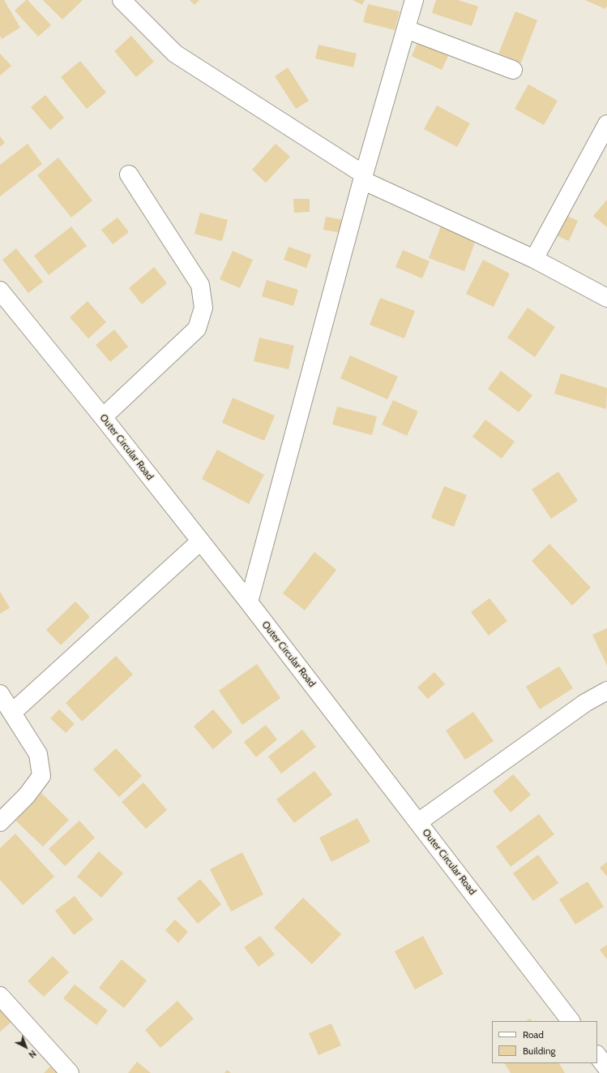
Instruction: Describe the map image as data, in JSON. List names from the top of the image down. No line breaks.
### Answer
{"streets":{"street":["Outer Circular Road"]},"legend":["Road","Building"],"north":"bottom right"}
